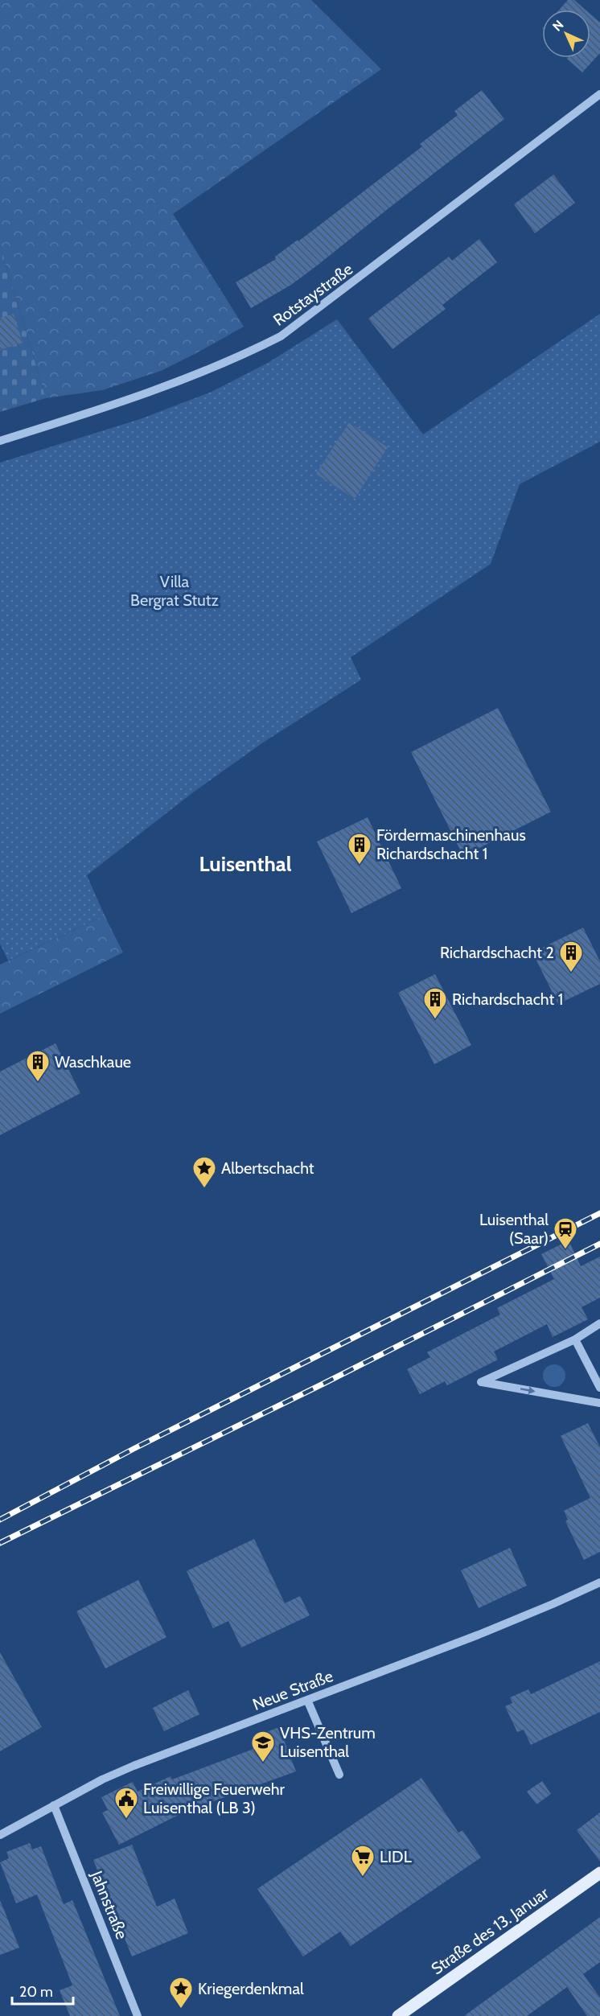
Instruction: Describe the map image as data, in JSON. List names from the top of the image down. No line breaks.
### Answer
{"streets":{"main road":["Straße des 13. Januar"],"street":["Rotstaystraße","Neue Straße","Jahnstraße"]},"crossings":[["Neue Straße","Jahnstraße"]],"districts":["Luisenthal"],"parks":["Villa Bergrat Stutz"],"places":{"building":["Fördermaschinenhaus Richardschacht 1","Richardschacht 2","Richardschacht 1","Waschkaue"],"place":["Albertschacht","Kriegerdenkmal"],"station":["Luisenthal (Saar)"],"school or university":["VHS-Zentrum Luisenthal"],"public building":["Freiwillige Feuerwehr Luisenthal (LB 3)"],"supermarket":["LIDL"]},"scale_bar":"20 m","north":"top left"}
